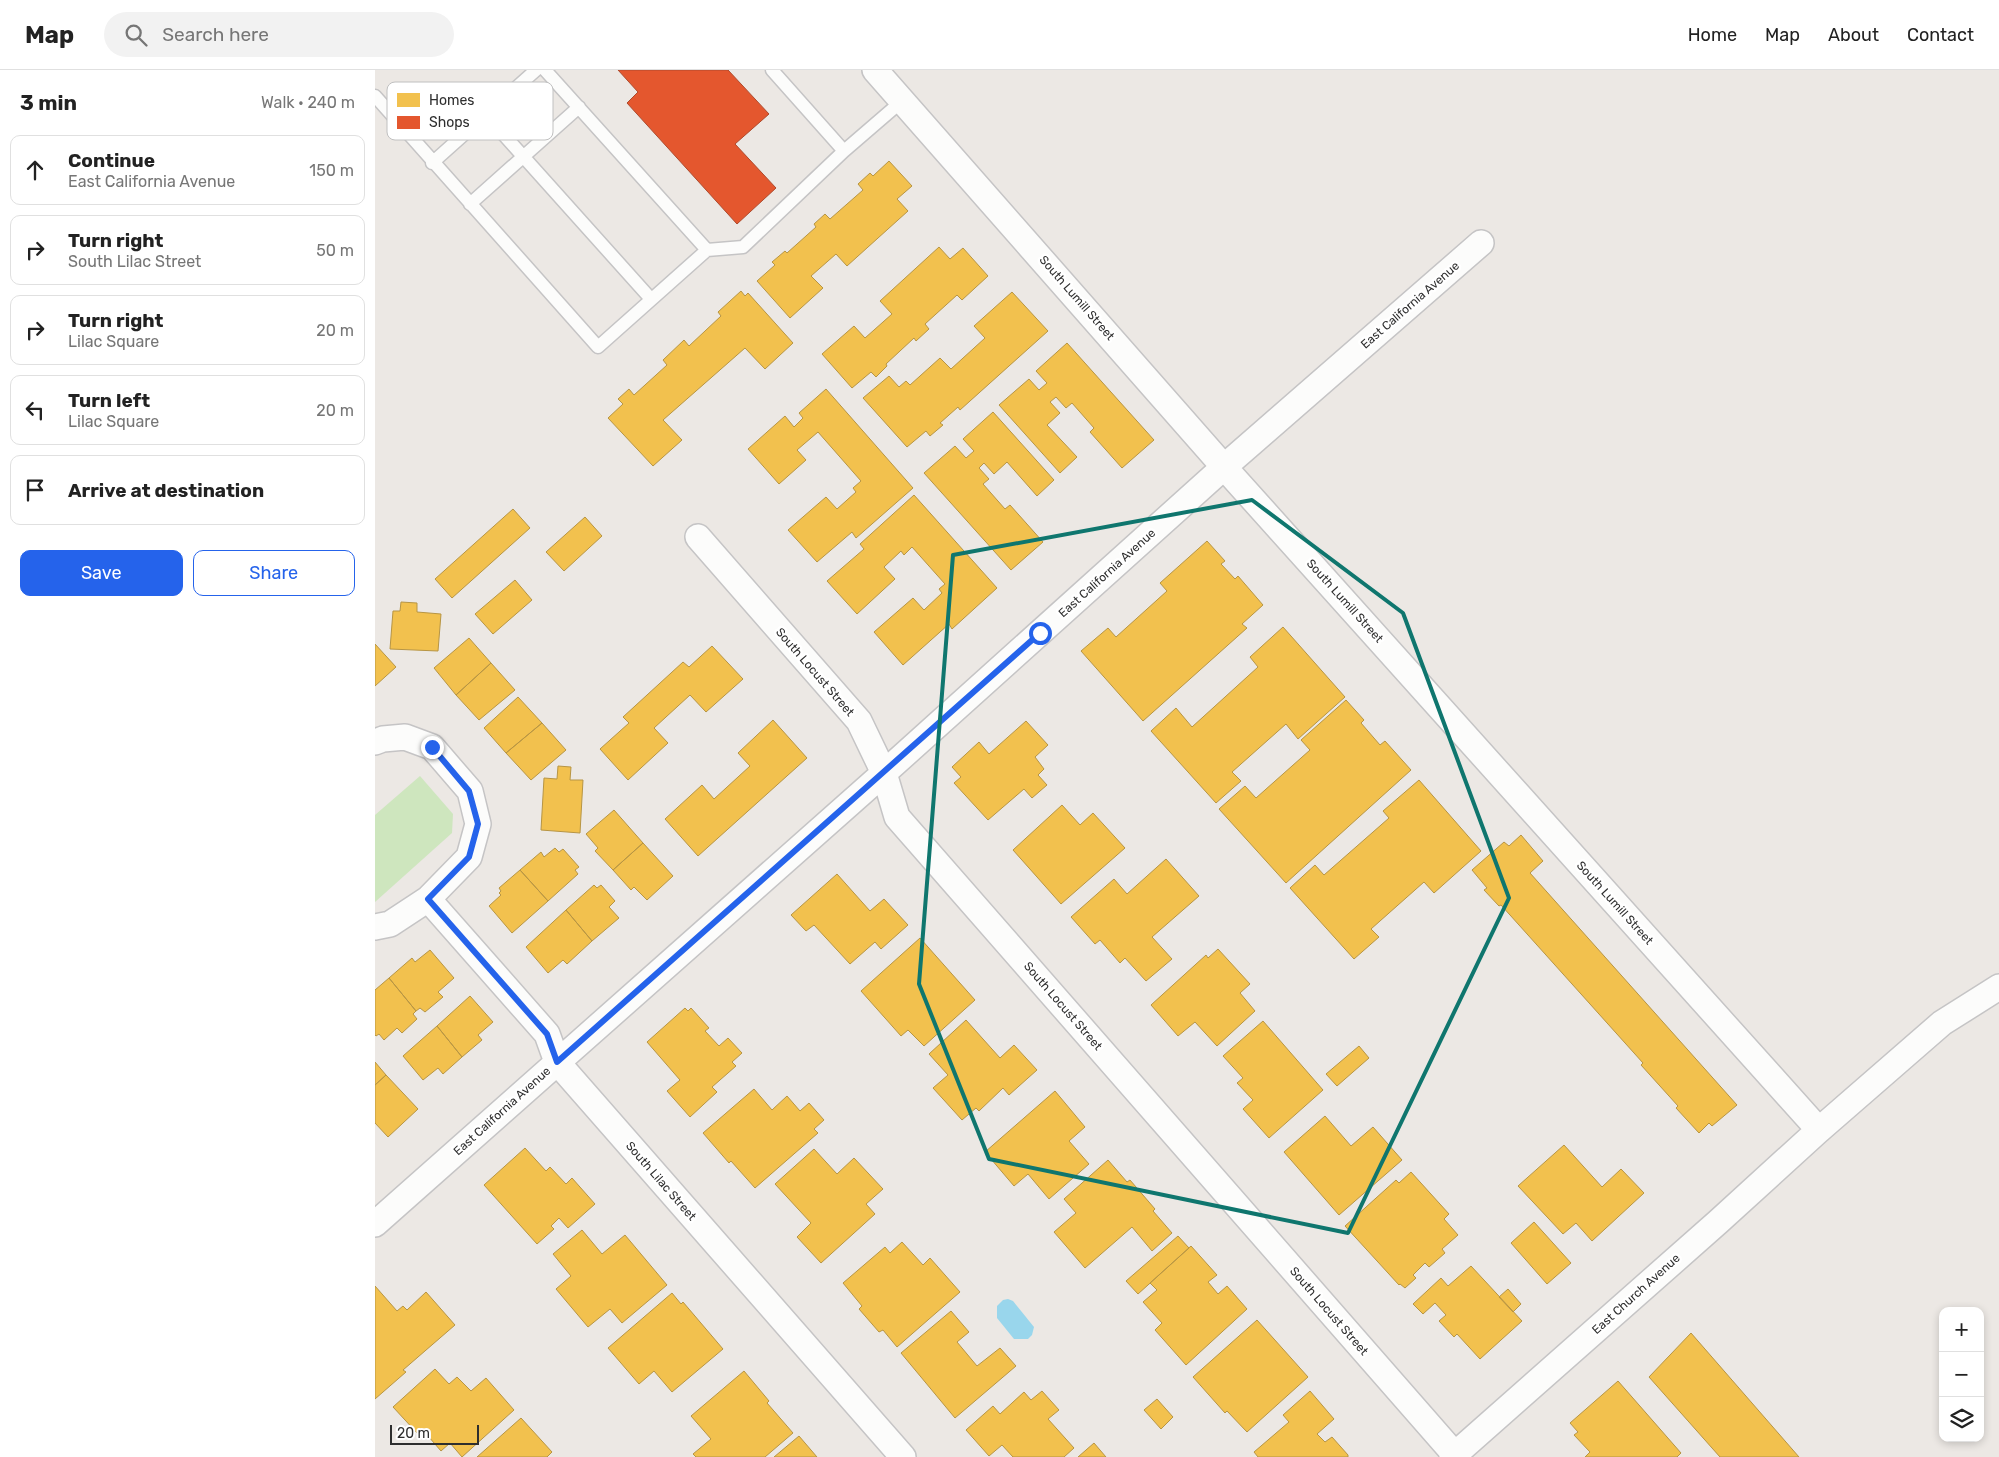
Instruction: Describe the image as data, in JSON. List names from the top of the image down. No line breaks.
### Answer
{"streets":{"street":["South Lumill Street","East California Avenue","South Locust Street","South Lilac Street","East Church Avenue"]},"crossings":[["South Lumill Street","East California Avenue"],["South Lumill Street","East Church Avenue"],["East California Avenue","South Locust Street"],["East California Avenue","South Lilac Street"],["South Locust Street","East Church Avenue"]],"legend":["Homes","Shops"],"scale_bar":"20 m","page":{"header":"Map","search":"Search here","nav":["Home","Map","About","Contact"],"heading":["3 min","Walk · 240 m"],"list":[["Continue","East California Avenue","150 m"],["Turn right","South Lilac Street","50 m"],["Turn right","Lilac Square","20 m"],["Turn left","Lilac Square","20 m"],"Arrive at destination"],"buttons":["Save","Share"],"map_buttons":["+","−"],"scale":"20 m"}}
